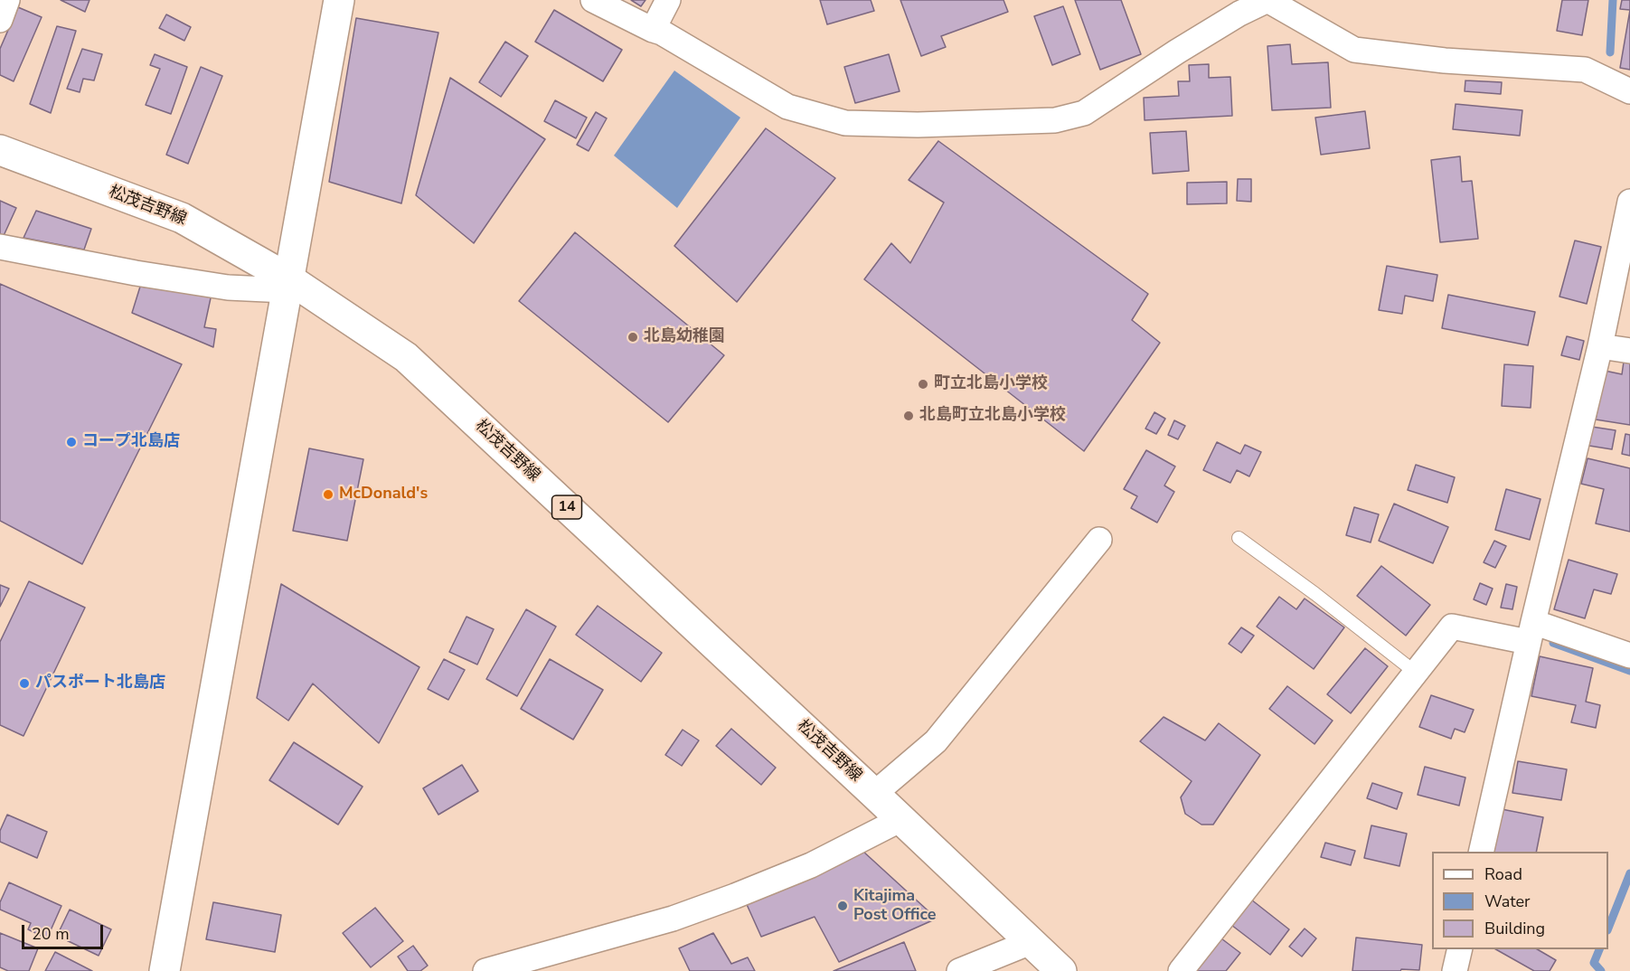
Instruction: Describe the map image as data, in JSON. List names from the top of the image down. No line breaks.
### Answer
{"streets":{"main road":["松茂吉野線","14"]},"places":["北島幼稚園","町立北島小学校","北島町立北島小学校","コープ北島店","McDonald's","パスポート北島店","Kitajima Post Office"],"legend":["Road","Water","Building"],"scale_bar":"20 m"}
